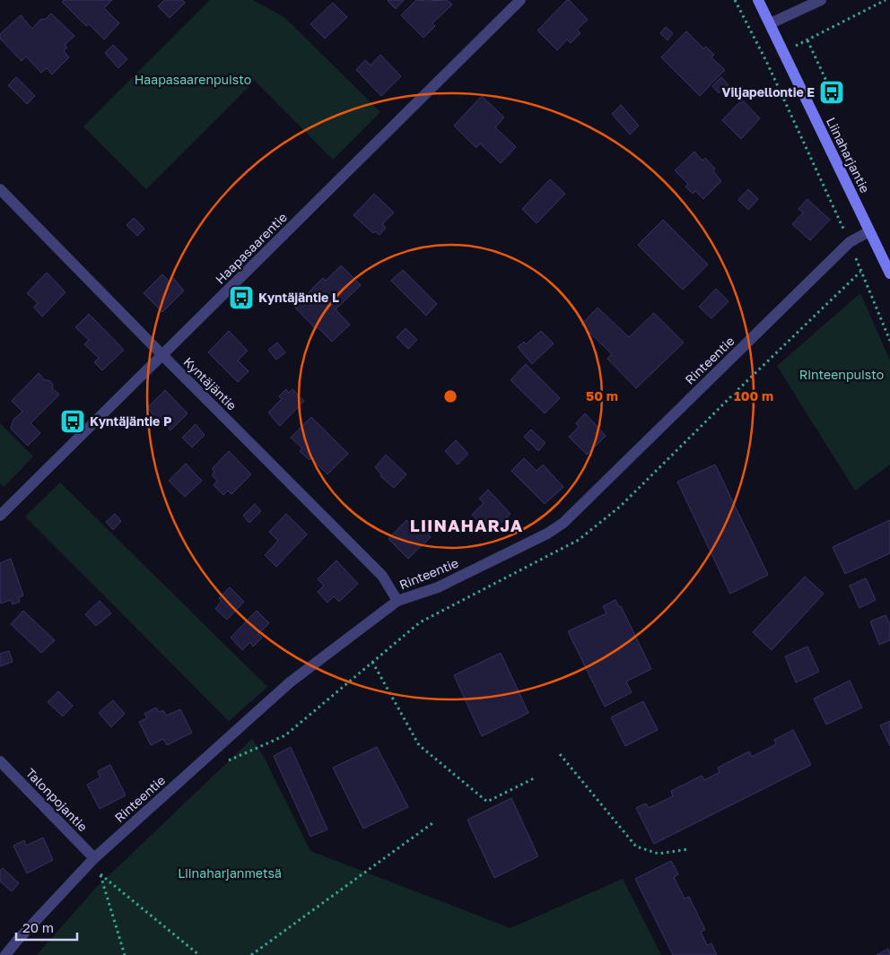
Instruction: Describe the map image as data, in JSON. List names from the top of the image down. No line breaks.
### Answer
{"streets":{"main road":["Liinaharjantie"],"street":["Haapasaarentie","Rinteentie","Kyntäjäntie","Talonpojantie"]},"crossings":[["Liinaharjantie","Rinteentie"],["Haapasaarentie","Kyntäjäntie"],["Rinteentie","Kyntäjäntie"],["Rinteentie","Talonpojantie"]],"districts":["LIINAHARJA"],"parks":["Haapasaarenpuisto","Rinteenpuisto","Liinaharjanmetsä"],"places":{"bus stop":["Viljapellontie E","Kyntäjäntie L","Kyntäjäntie P"]},"scale_bar":"20 m","rings":["50 m","100 m"]}
